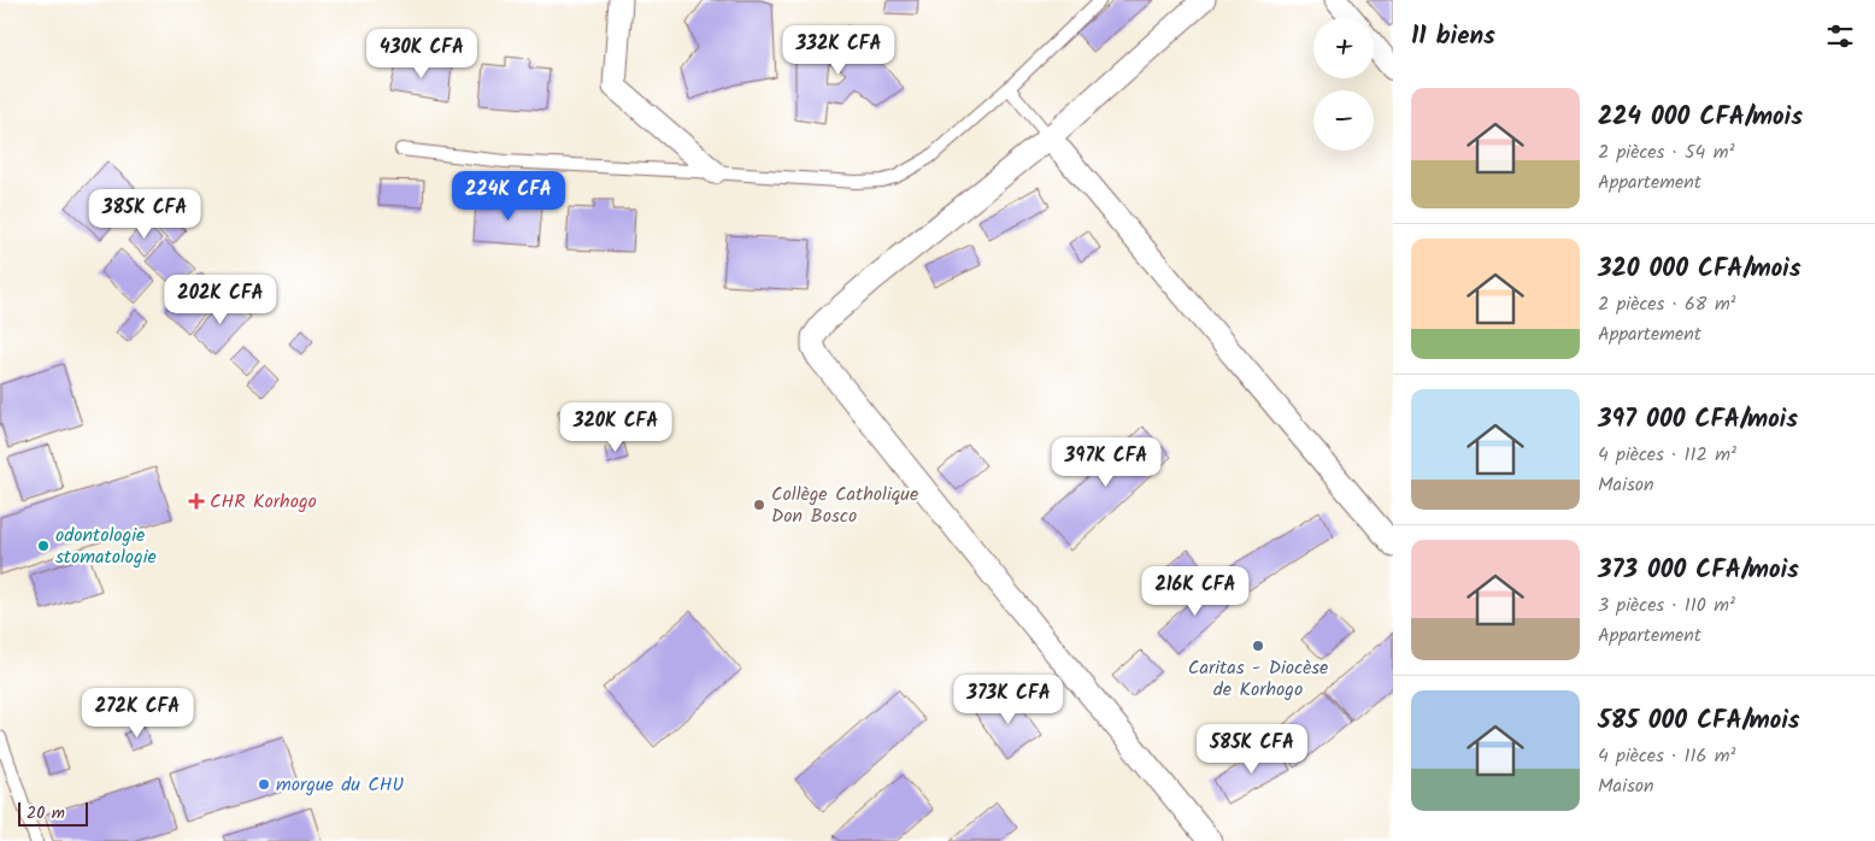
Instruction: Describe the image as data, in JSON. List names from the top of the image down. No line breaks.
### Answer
{"places":{"health":["CHR Korhogo"],"other":["Collège Catholique Don Bosco","odontologie stomatologie","Caritas - Diocèse de Korhogo","morgue du CHU"]},"scale_bar":"20 m","page":{"heading":"11 biens","map_buttons":["+","−"],"price":["332K CFA","430K CFA","224K CFA","385K CFA","202K CFA","320K CFA","397K CFA","216K CFA","373K CFA","272K CFA","585K CFA"],"list":[{"name":"224 000 CFA/mois","note":"2 pièces · 54 m² · Appartement"},{"name":"320 000 CFA/mois","note":"2 pièces · 68 m² · Appartement"},{"name":"397 000 CFA/mois","note":"4 pièces · 112 m² · Maison"},{"name":"373 000 CFA/mois","note":"3 pièces · 110 m² · Appartement"},{"name":"585 000 CFA/mois","note":"4 pièces · 116 m² · Maison"}],"scale":"20 m"}}
